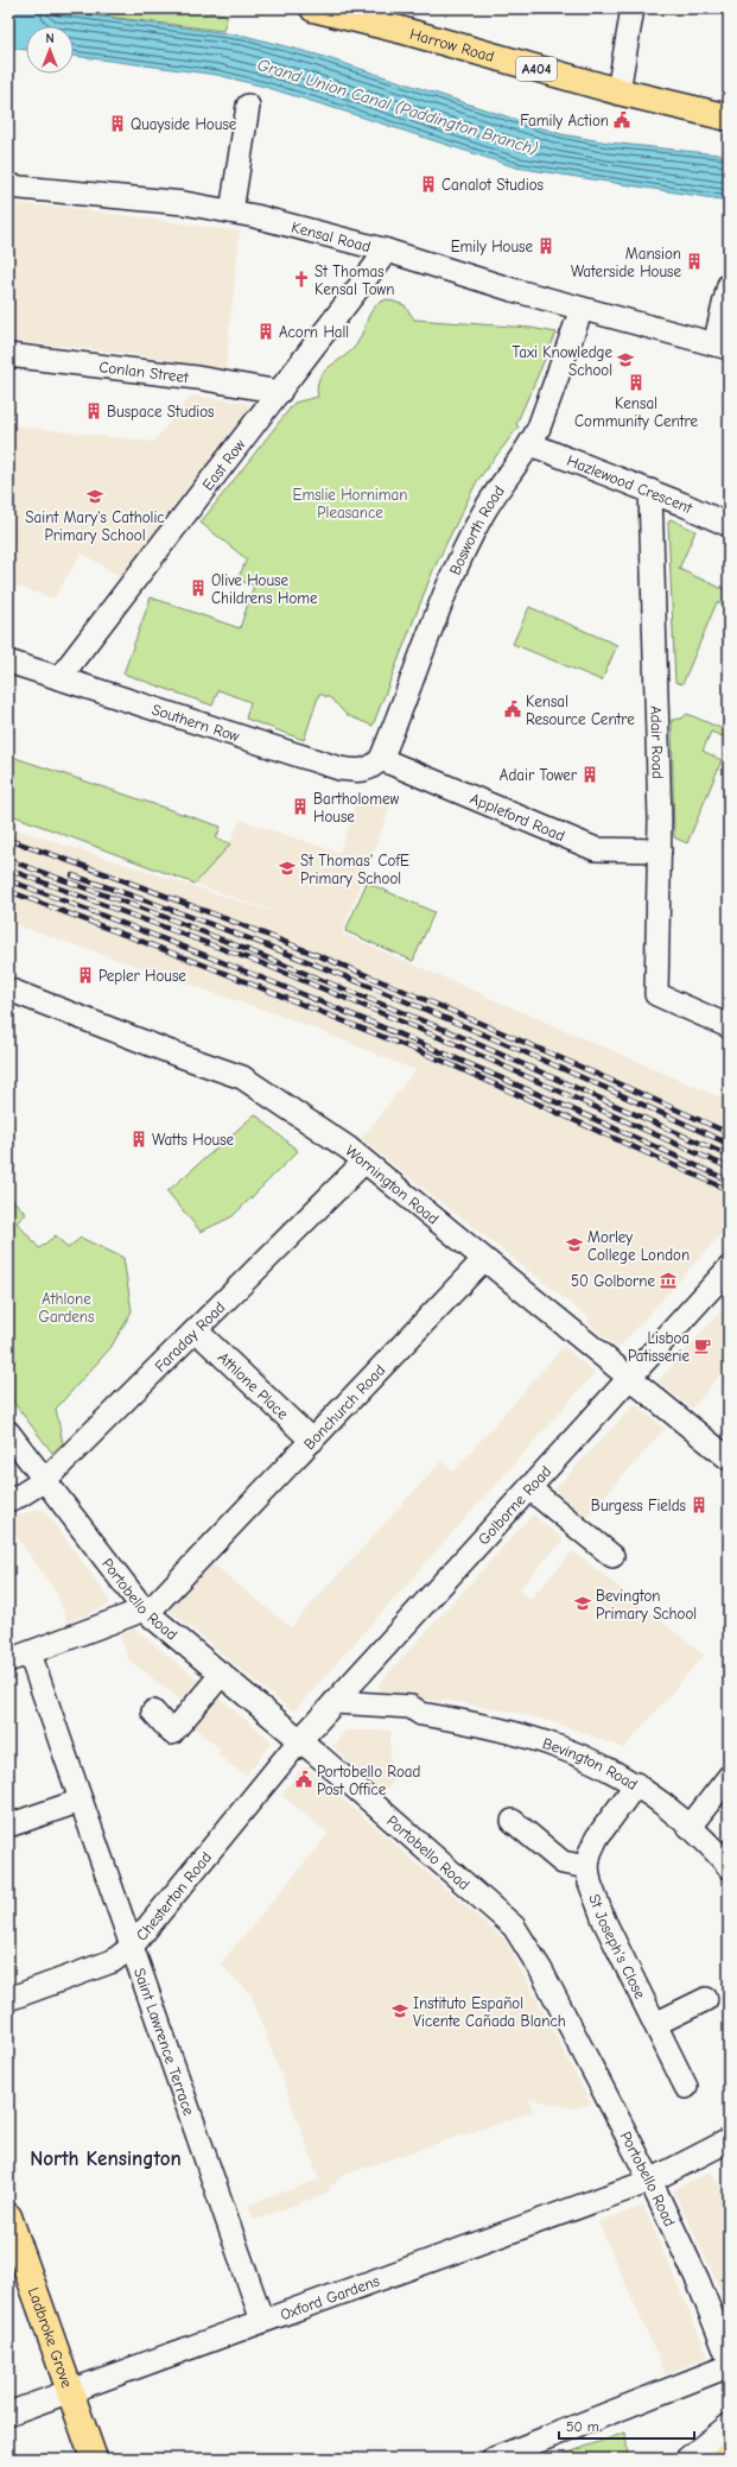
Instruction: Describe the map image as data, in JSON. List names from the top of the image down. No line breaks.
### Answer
{"streets":{"main road":["Harrow Road","A404","Ladbroke Grove"],"street":["Kensal Road","Conlan Street","East Row","Hazlewood Crescent","Bosworth Road","Southern Row","Adair Road","Appleford Road","Wornington Road","Faraday Road","Athlone Place","Bonchurch Road","Golborne Road","Portobello Road","Bevington Road","Chesterton Road","St Joseph's Close","Saint Lawrence Terrace","Oxford Gardens"]},"crossings":[["Kensal Road","East Row"],["Kensal Road","Bosworth Road"],["Conlan Street","East Row"],["East Row","Southern Row"],["Hazlewood Crescent","Bosworth Road"],["Hazlewood Crescent","Adair Road"],["Bosworth Road","Southern Row"],["Bosworth Road","Appleford Road"],["Southern Row","Appleford Road"],["Adair Road","Appleford Road"],["Wornington Road","Faraday Road"],["Wornington Road","Bonchurch Road"],["Wornington Road","Golborne Road"],["Faraday Road","Athlone Place"],["Faraday Road","Portobello Road"],["Athlone Place","Bonchurch Road"],["Bonchurch Road","Portobello Road"],["Golborne Road","Portobello Road"],["Golborne Road","Bevington Road"],["Golborne Road","Chesterton Road"],["Portobello Road","Chesterton Road"],["Portobello Road","Oxford Gardens"],["Bevington Road","St Joseph's Close"],["Chesterton Road","Saint Lawrence Terrace"],["Saint Lawrence Terrace","Oxford Gardens"],["Oxford Gardens","Ladbroke Grove"]],"districts":["North Kensington"],"water":["Grand Union Canal (Paddington Branch)"],"parks":["Emslie Horniman Pleasance","Athlone Gardens"],"places":{"public building":["Family Action","Kensal Resource Centre","Portobello Road Post Office"],"building":["Quayside House","Canalot Studios","Emily House","Mansion Waterside House","Acorn Hall","Kensal Community Centre","Buspace Studios","Olive House Childrens Home","Adair Tower","Bartholomew House","Pepler House","Watts House","Burgess Fields"],"church":["St Thomas Kensal Town"],"school or university":["Taxi Knowledge School","Saint Mary's Catholic Primary School","St Thomas' CofE Primary School","Morley College London","Bevington Primary School","Instituto Español Vicente Cañada Blanch"],"museum":["50 Golborne"],"cafe":["Lisboa Patisserie"]},"scale_bar":"50 m","north":"top"}
